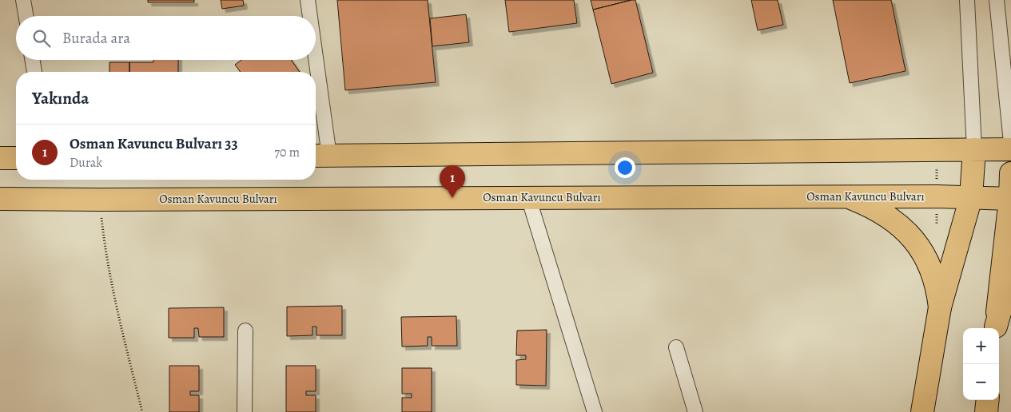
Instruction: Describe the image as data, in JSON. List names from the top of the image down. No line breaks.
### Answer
{"streets":{"main road":["Osman Kavuncu Bulvarı"]},"page":{"search":"Burada ara","heading":"Yakında","list":[{"mark":"1","name":"Osman Kavuncu Bulvarı 33","note":"Durak","value":"70 m"}],"pins":"1","map_buttons":["+","−"]}}
